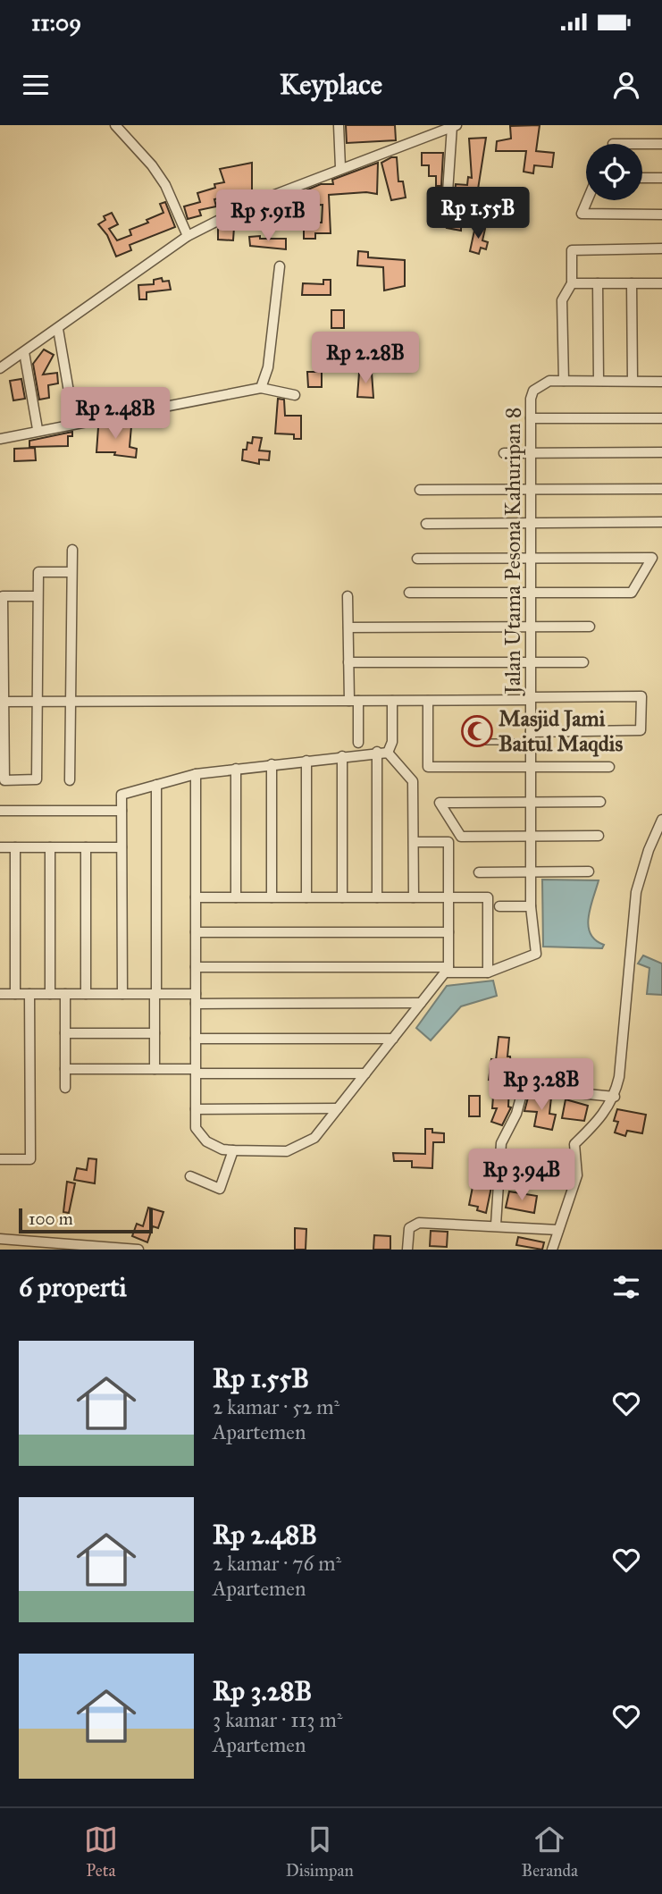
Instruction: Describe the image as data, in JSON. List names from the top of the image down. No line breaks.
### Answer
{"streets":{"street":["Jalan Utama Pesona Kahuripan 8"]},"places":{"mosque":["Masjid Jami Baitul Maqdis"]},"scale_bar":"100 m","page":{"status":"11:09","header":"Keyplace","price":["Rp 1.55B","Rp 5.91B","Rp 2.28B","Rp 2.48B","Rp 3.28B","Rp 3.94B"],"scale":"100 m","heading":"6 properti","list":[{"name":"Rp 1.55B","note":"2 kamar · 52 m² · Apartemen"},{"name":"Rp 2.48B","note":"2 kamar · 76 m² · Apartemen"},{"name":"Rp 3.28B","note":"3 kamar · 113 m² · Apartemen"}],"tabs":["Peta","Disimpan","Beranda"]}}
